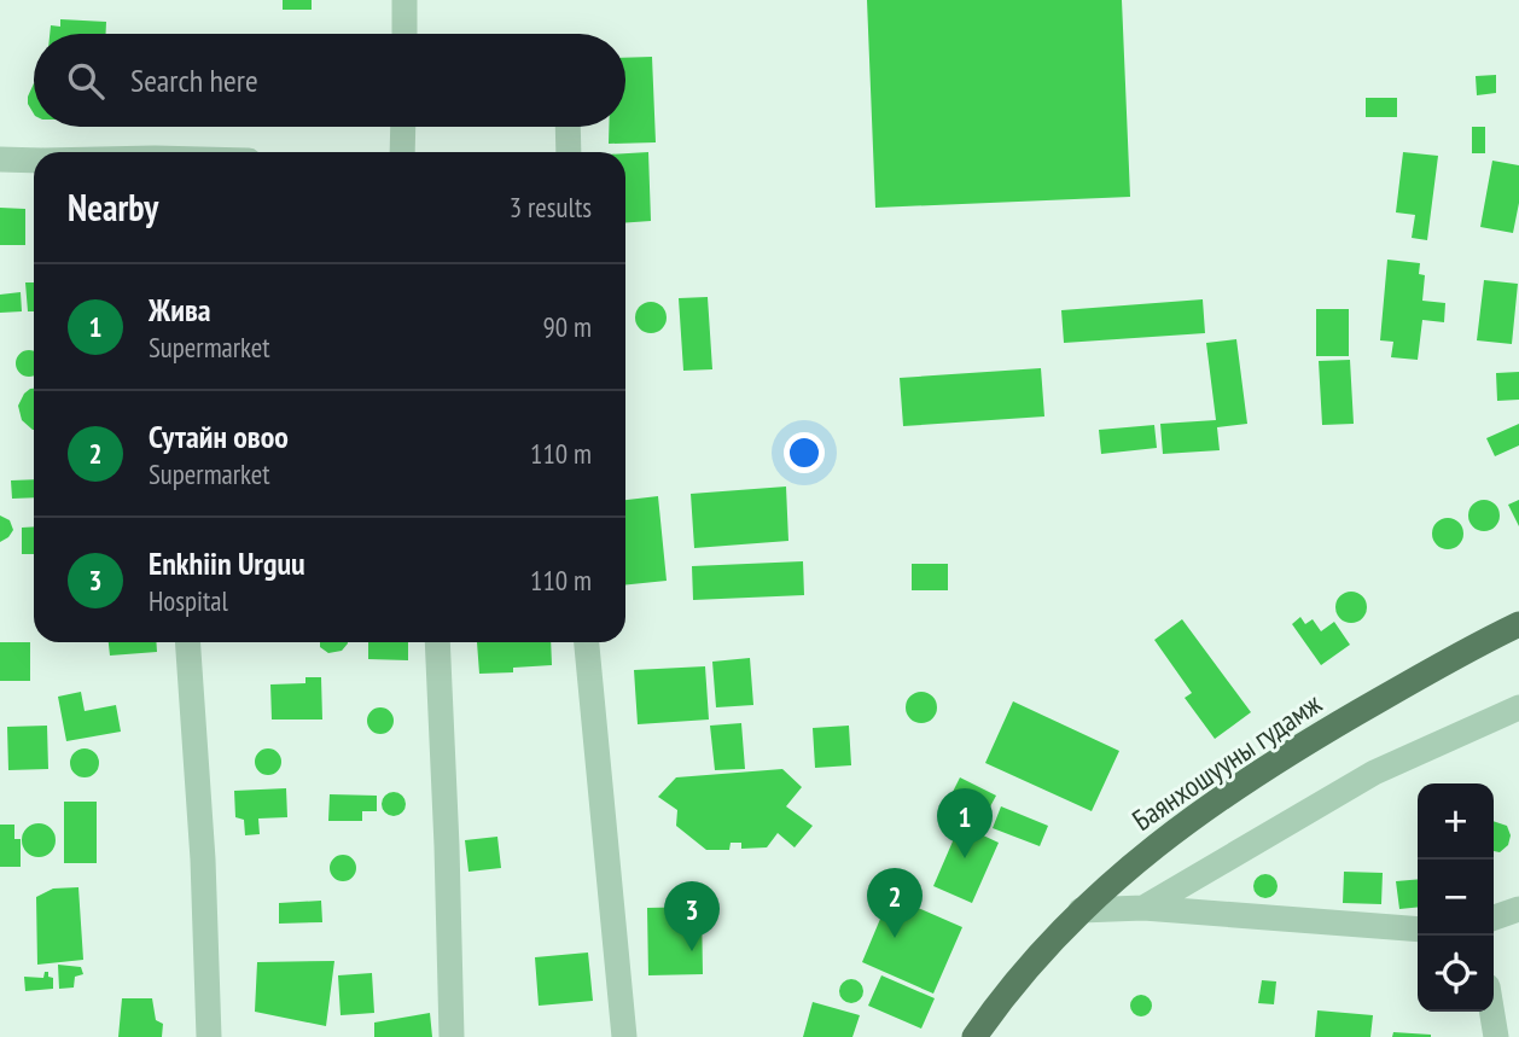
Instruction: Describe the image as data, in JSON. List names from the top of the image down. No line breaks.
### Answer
{"streets":{"main road":["Баянхошууны гудамж"]},"page":{"search":"Search here","heading":["Nearby","3 results"],"list":[{"mark":"1","name":"Жива","note":"Supermarket","value":"90 m"},{"mark":"2","name":"Сутайн овоо","note":"Supermarket","value":"110 m"},{"mark":"3","name":"Enkhiin Urguu","note":"Hospital","value":"110 m"}],"map_buttons":["+","−"],"pins":["1","2","3"]}}
